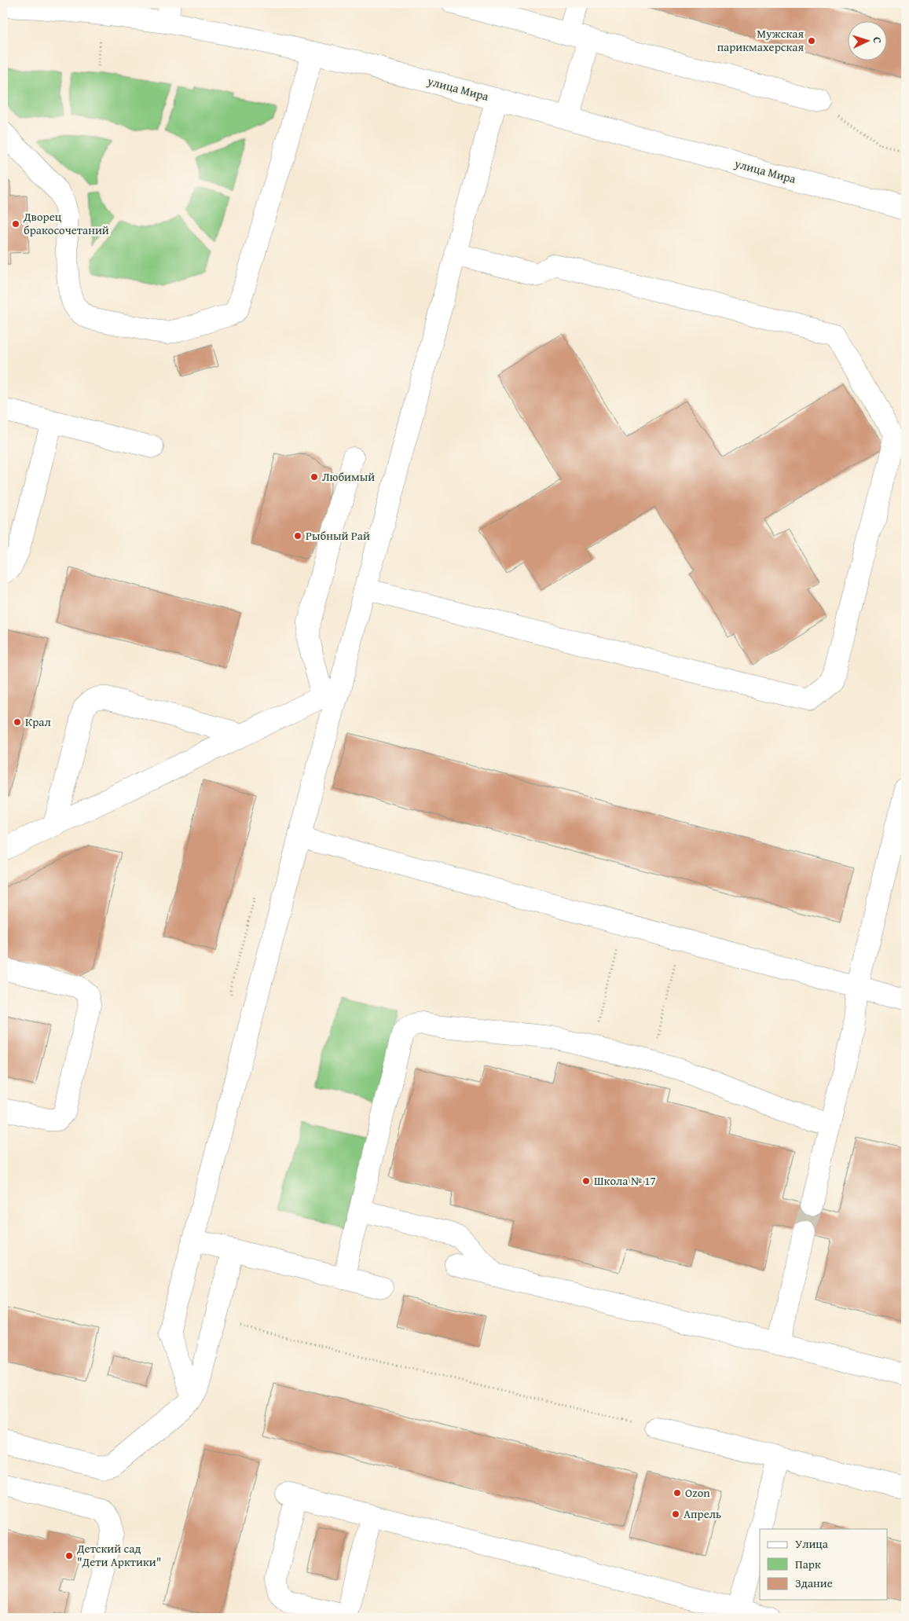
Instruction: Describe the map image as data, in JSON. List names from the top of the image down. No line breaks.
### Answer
{"streets":{"street":["улица Мира"]},"places":["Мужская парикмахерская","Дворец бракосочетаний","Любимый","Рыбный Рай","Крал","Школа № 17","Ozon","Апрель","Детский сад \"Дети Арктики\""],"legend":["Улица","Парк","Здание"],"north":"right"}
